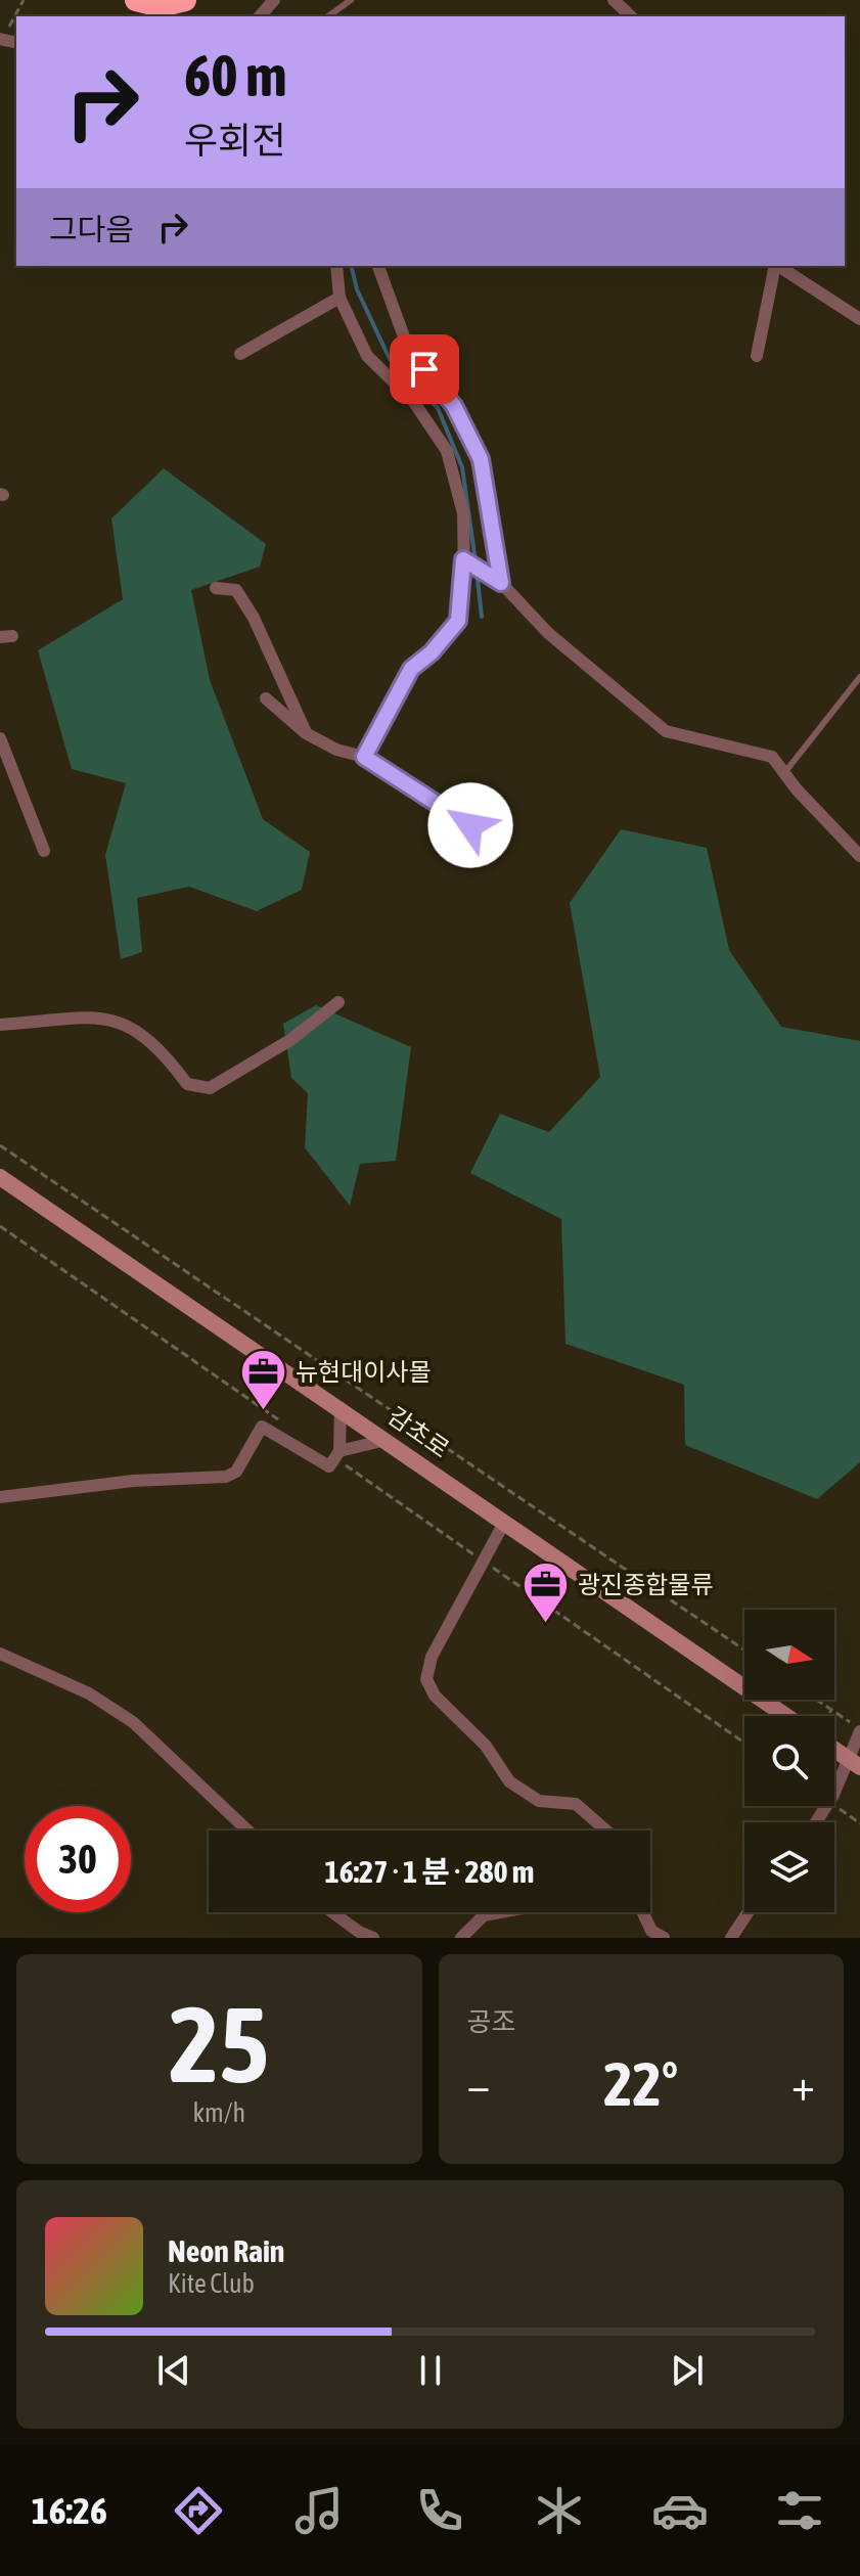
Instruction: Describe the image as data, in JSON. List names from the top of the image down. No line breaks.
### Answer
{"streets":{"main road":["감초로"]},"places":{"office":["뉴현대이사몰","광진종합물류"]},"north":"right","page":{"turn":["60 m","우회전"],"then":"그다음","limit":"30","trip":"16:27 · 1 분 · 280 m","tile":[["25","km/h"],"공조"],"heat":["−","22°","+"],"song":["Neon Rain","Kite Club"],"tabs":"16:26"}}
